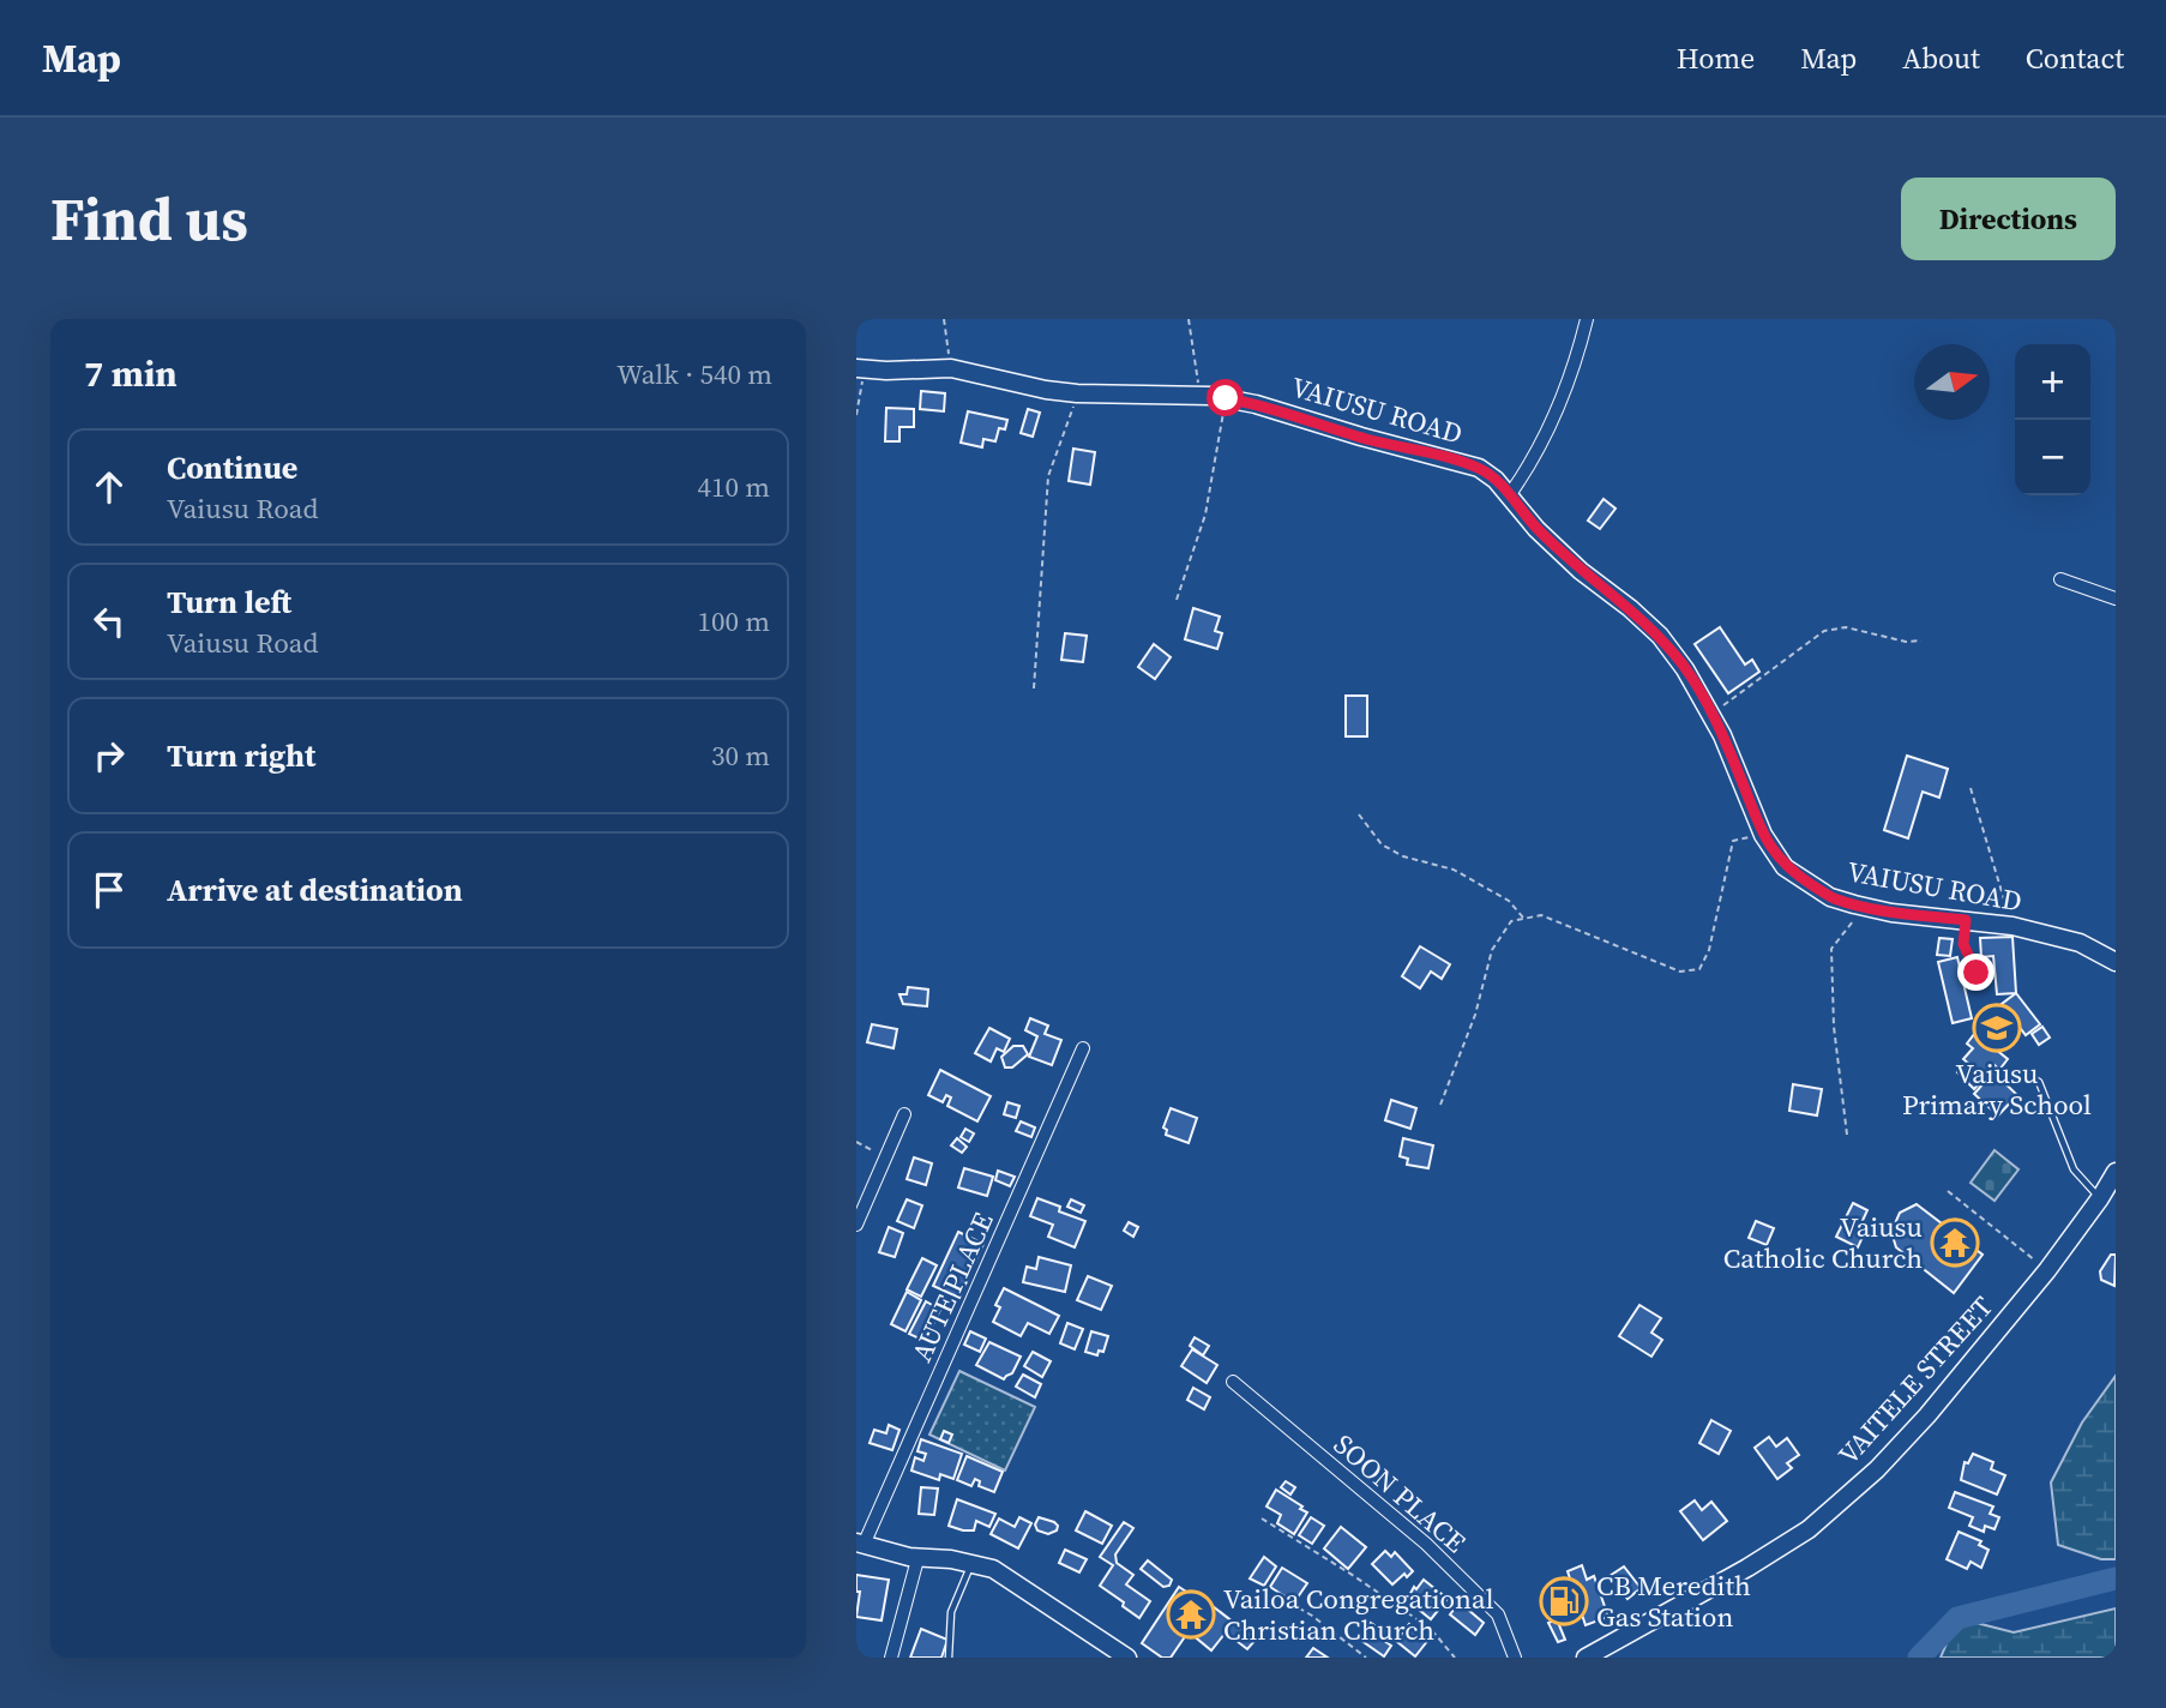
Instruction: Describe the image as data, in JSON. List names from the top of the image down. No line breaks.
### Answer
{"streets":{"street":["VAIUSU ROAD","AUTE PLACE","VAITELE STREET","SOON PLACE"]},"places":{"school or university":["Vaiusu Primary School"],"temple":["Vaiusu Catholic Church","Vailoa Congregational Christian Church"],"fuel station":["CB Meredith Gas Station"]},"north":"right","page":{"header":"Map","nav":["Home","Map","About","Contact"],"buttons":"Directions","title":"Find us","heading":["7 min","Walk · 540 m"],"map_buttons":["+","−"],"list":[["Continue","Vaiusu Road","410 m"],["Turn left","Vaiusu Road","100 m"],["Turn right","30 m"],"Arrive at destination"]}}
